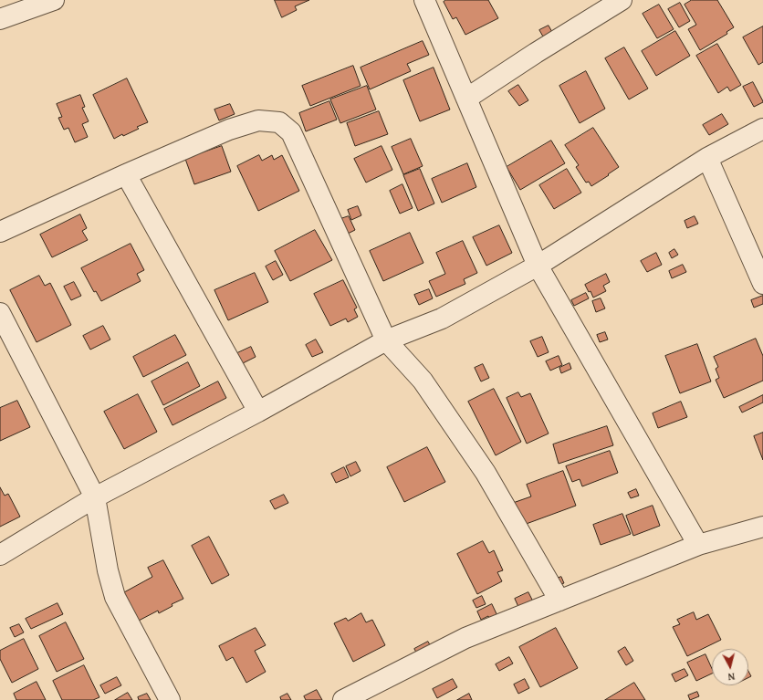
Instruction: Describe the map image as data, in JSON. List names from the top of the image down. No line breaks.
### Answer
{"north":"bottom"}
